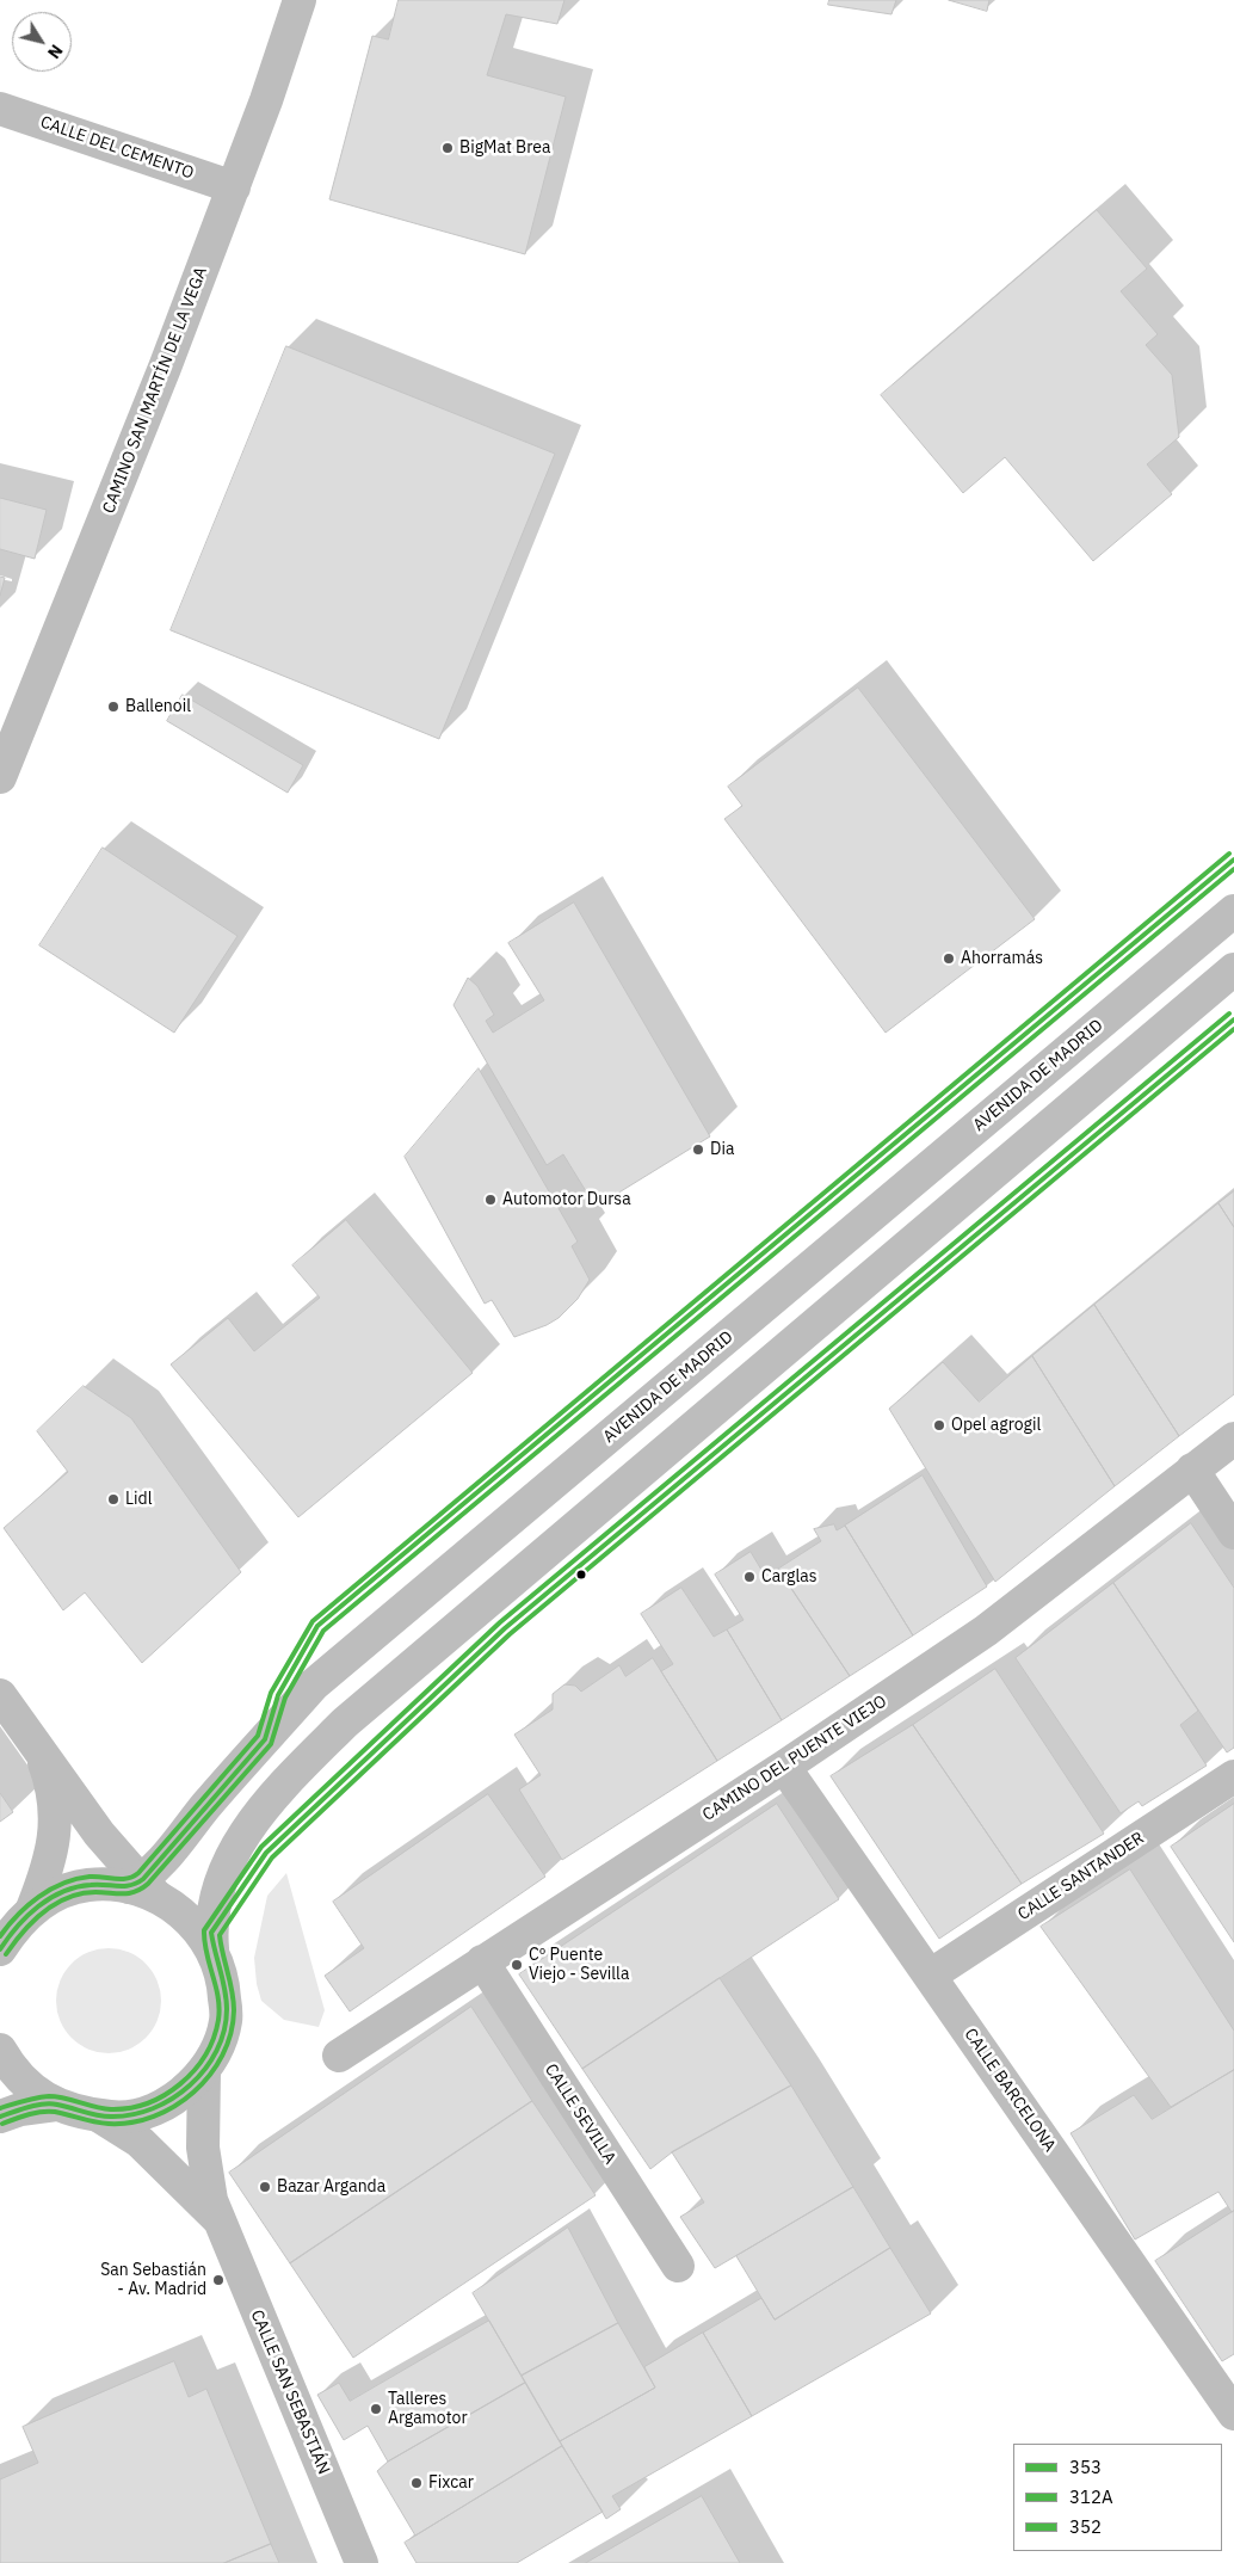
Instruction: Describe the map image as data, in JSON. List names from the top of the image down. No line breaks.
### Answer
{"streets":{"main road":["CALLE DEL CEMENTO","CAMINO SAN MARTÍN DE LA VEGA","AVENIDA DE MADRID","CAMINO DEL PUENTE VIEJO","CALLE SANTANDER","CALLE BARCELONA","CALLE SEVILLA","CALLE SAN SEBASTIÁN"]},"crossings":[["CALLE DEL CEMENTO","CAMINO SAN MARTÍN DE LA VEGA"],["CAMINO DEL PUENTE VIEJO","CALLE BARCELONA"],["CAMINO DEL PUENTE VIEJO","CALLE SEVILLA"],["CALLE SANTANDER","CALLE BARCELONA"]],"places":["BigMat Brea","Ballenoil","Ahorramás","Dia","Automotor Dursa","Opel agrogil","Lidl","Carglas","Cº Puente Viejo - Sevilla","Bazar Arganda","San Sebastián - Av. Madrid","Talleres Argamotor","Fixcar"],"lines":["transit line 352","transit line 353","transit line 312A"],"legend":["353","312A","352"],"north":"bottom right"}
